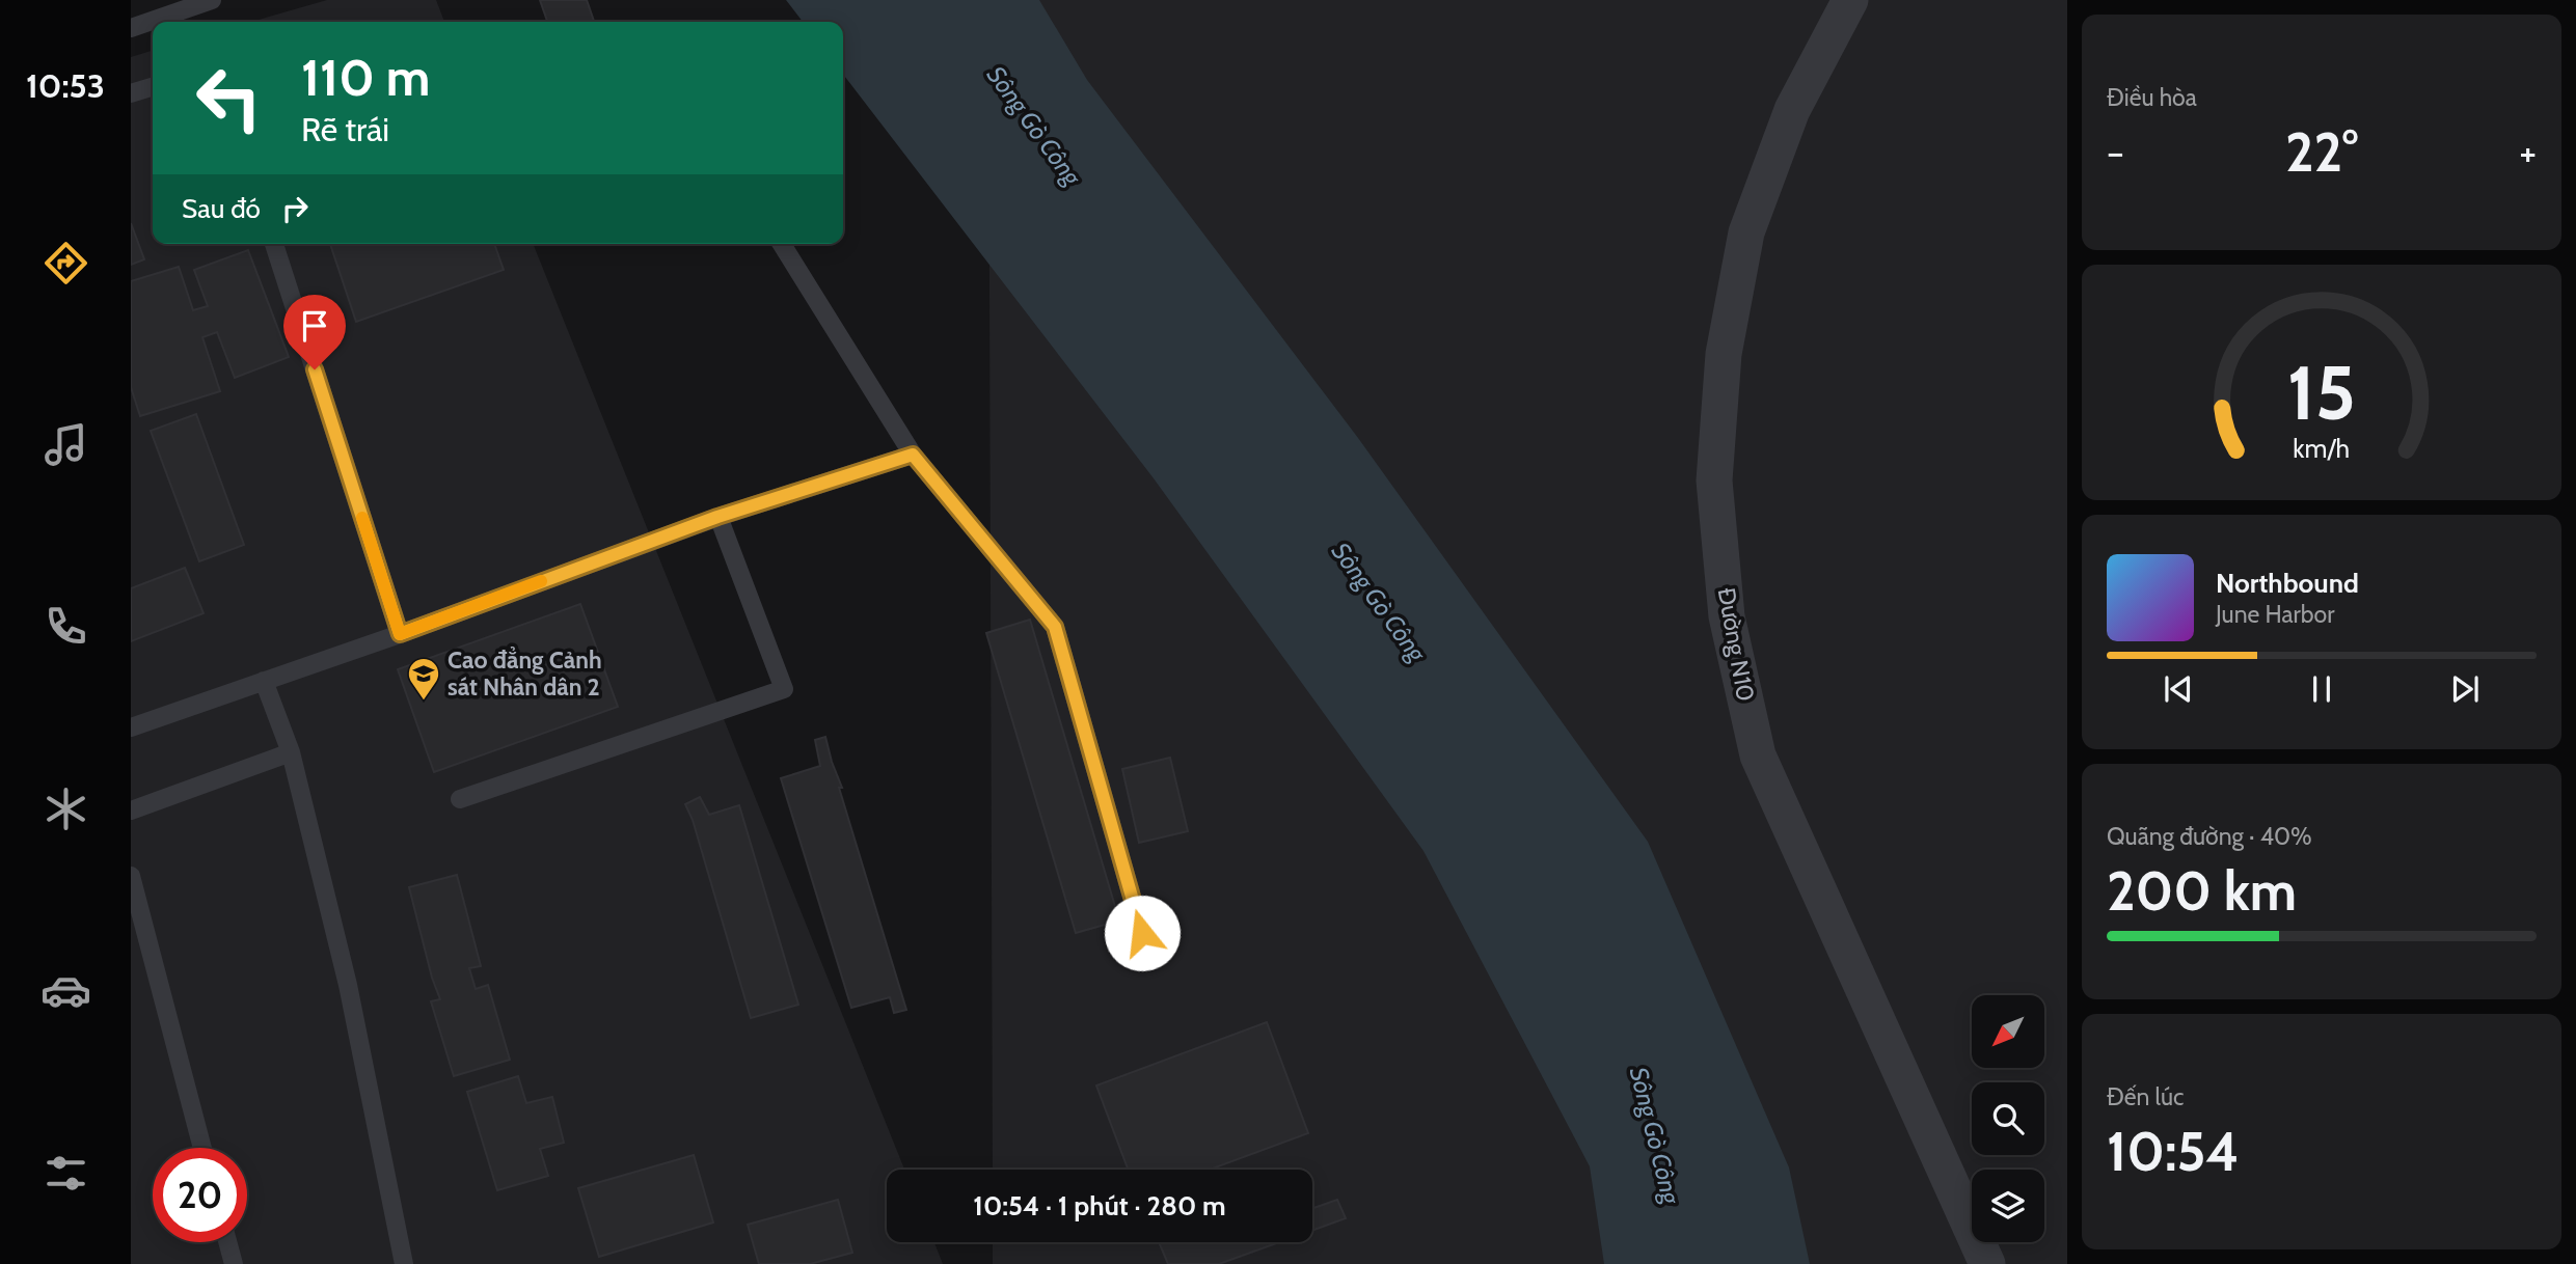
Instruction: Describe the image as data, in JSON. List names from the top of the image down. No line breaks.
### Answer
{"streets":{"street":["Đường N10"]},"water":["Sông Gò Công"],"places":{"school or university":["Cao đẳng Cảnh sát Nhân dân 2"]},"north":"bottom left","page":{"tabs":"10:53","tile":["Điều hòa",["Quãng đường · 40%","200 km"],["Đến lúc","10:54"]],"turn":["110 m","Rẽ trái"],"heat":["−","22°","+"],"then":"Sau đó","song":["Northbound","June Harbor"],"limit":"20","trip":"10:54 · 1 phút · 280 m","gauge":["15","km/h"]}}
